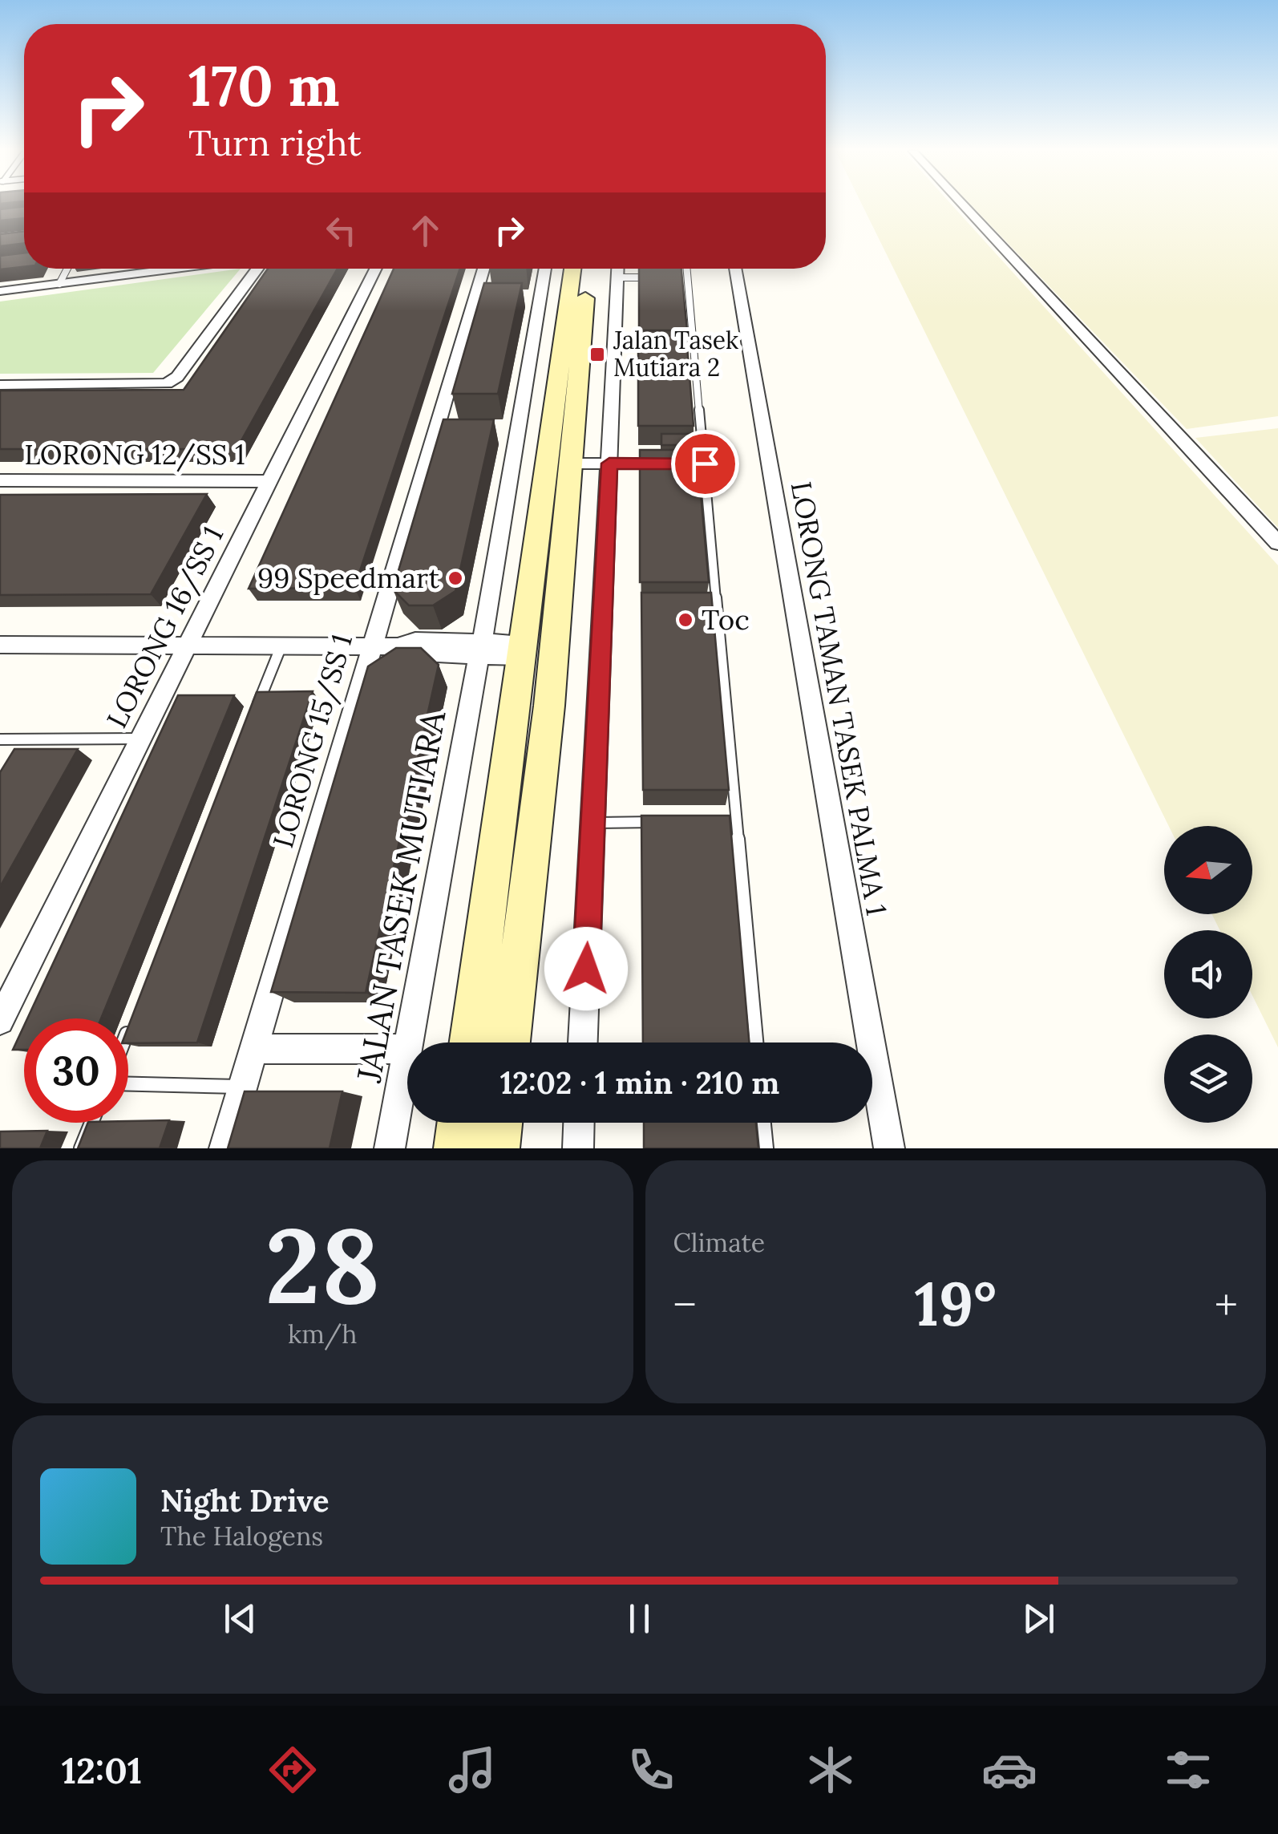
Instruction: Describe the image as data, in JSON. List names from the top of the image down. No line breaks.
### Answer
{"streets":{"street":["LORONG 12/SS 1","LORONG 16/SS 1","LORONG TAMAN TASEK PALMA 1","LORONG 15/SS 1","JALAN TASEK MUTIARA"]},"crossings":[["LORONG 12/SS 1","LORONG 16/SS 1"]],"places":{"transit":["Jalan Tasek Mutiara 2"],"other":["99 Speedmart","Toc"]},"north":"left","page":{"turn":["170 m","Turn right"],"limit":"30","trip":"12:02 · 1 min · 210 m","tile":[["28","km/h"],"Climate"],"heat":["−","19°","+"],"song":["Night Drive","The Halogens"],"tabs":"12:01"}}
